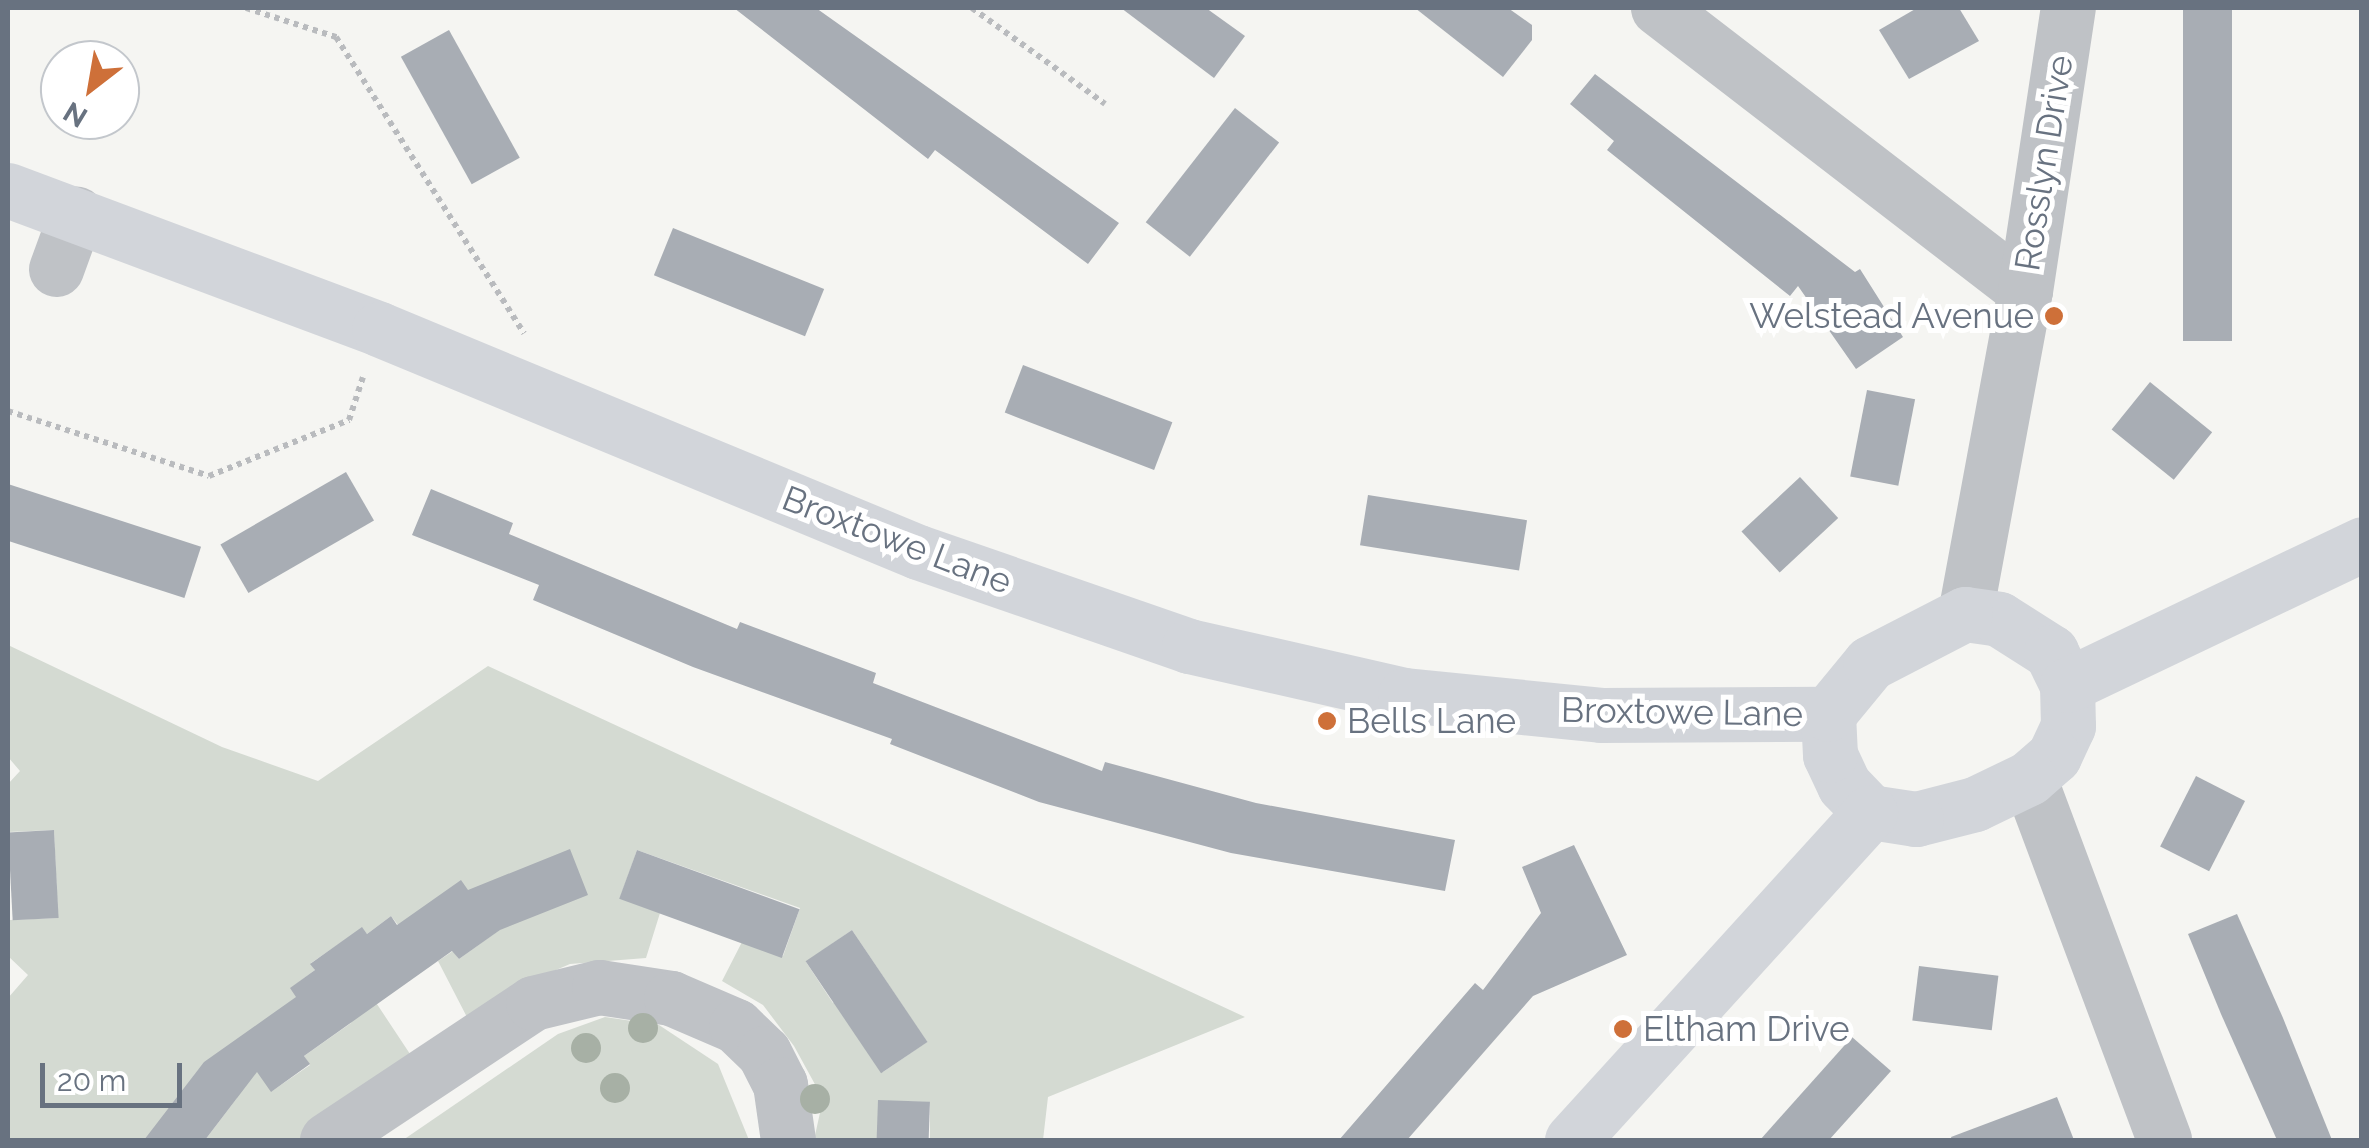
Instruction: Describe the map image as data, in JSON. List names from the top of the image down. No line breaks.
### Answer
{"streets":{"main road":["Broxtowe Lane"],"street":["Rosslyn Drive"]},"crossings":[["Rosslyn Drive","Broxtowe Lane"]],"places":["Welstead Avenue","Bells Lane","Eltham Drive"],"scale_bar":"20 m","north":"bottom left"}
